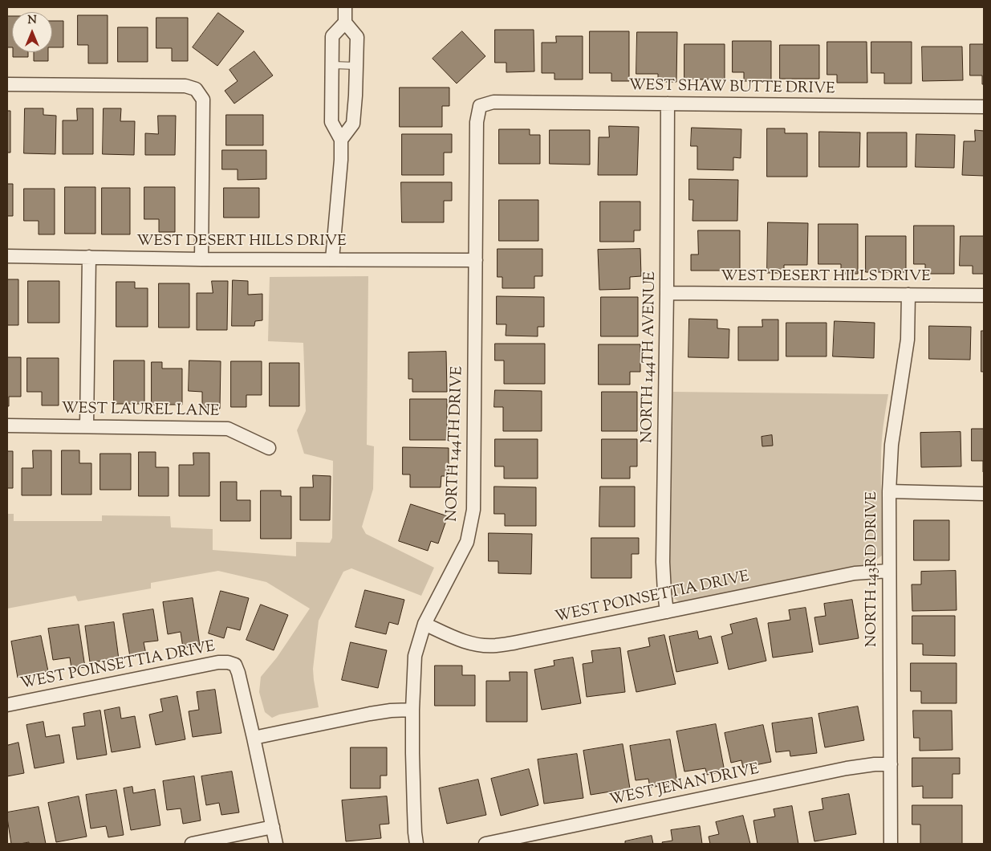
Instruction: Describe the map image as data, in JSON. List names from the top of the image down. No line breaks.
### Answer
{"streets":{"street":["WEST SHAW BUTTE DRIVE","WEST DESERT HILLS DRIVE","NORTH 144TH AVENUE","WEST LAUREL LANE","NORTH 144TH DRIVE","NORTH 143RD DRIVE","WEST POINSETTIA DRIVE","WEST JENAN DRIVE"]},"crossings":[["WEST SHAW BUTTE DRIVE","NORTH 144TH AVENUE"],["WEST SHAW BUTTE DRIVE","NORTH 144TH DRIVE"],["WEST DESERT HILLS DRIVE","NORTH 144TH AVENUE"],["WEST DESERT HILLS DRIVE","NORTH 144TH DRIVE"],["WEST DESERT HILLS DRIVE","NORTH 143RD DRIVE"],["NORTH 144TH AVENUE","WEST POINSETTIA DRIVE"],["NORTH 144TH DRIVE","WEST POINSETTIA DRIVE"],["NORTH 143RD DRIVE","WEST POINSETTIA DRIVE"],["NORTH 143RD DRIVE","WEST JENAN DRIVE"]],"north":"top"}
